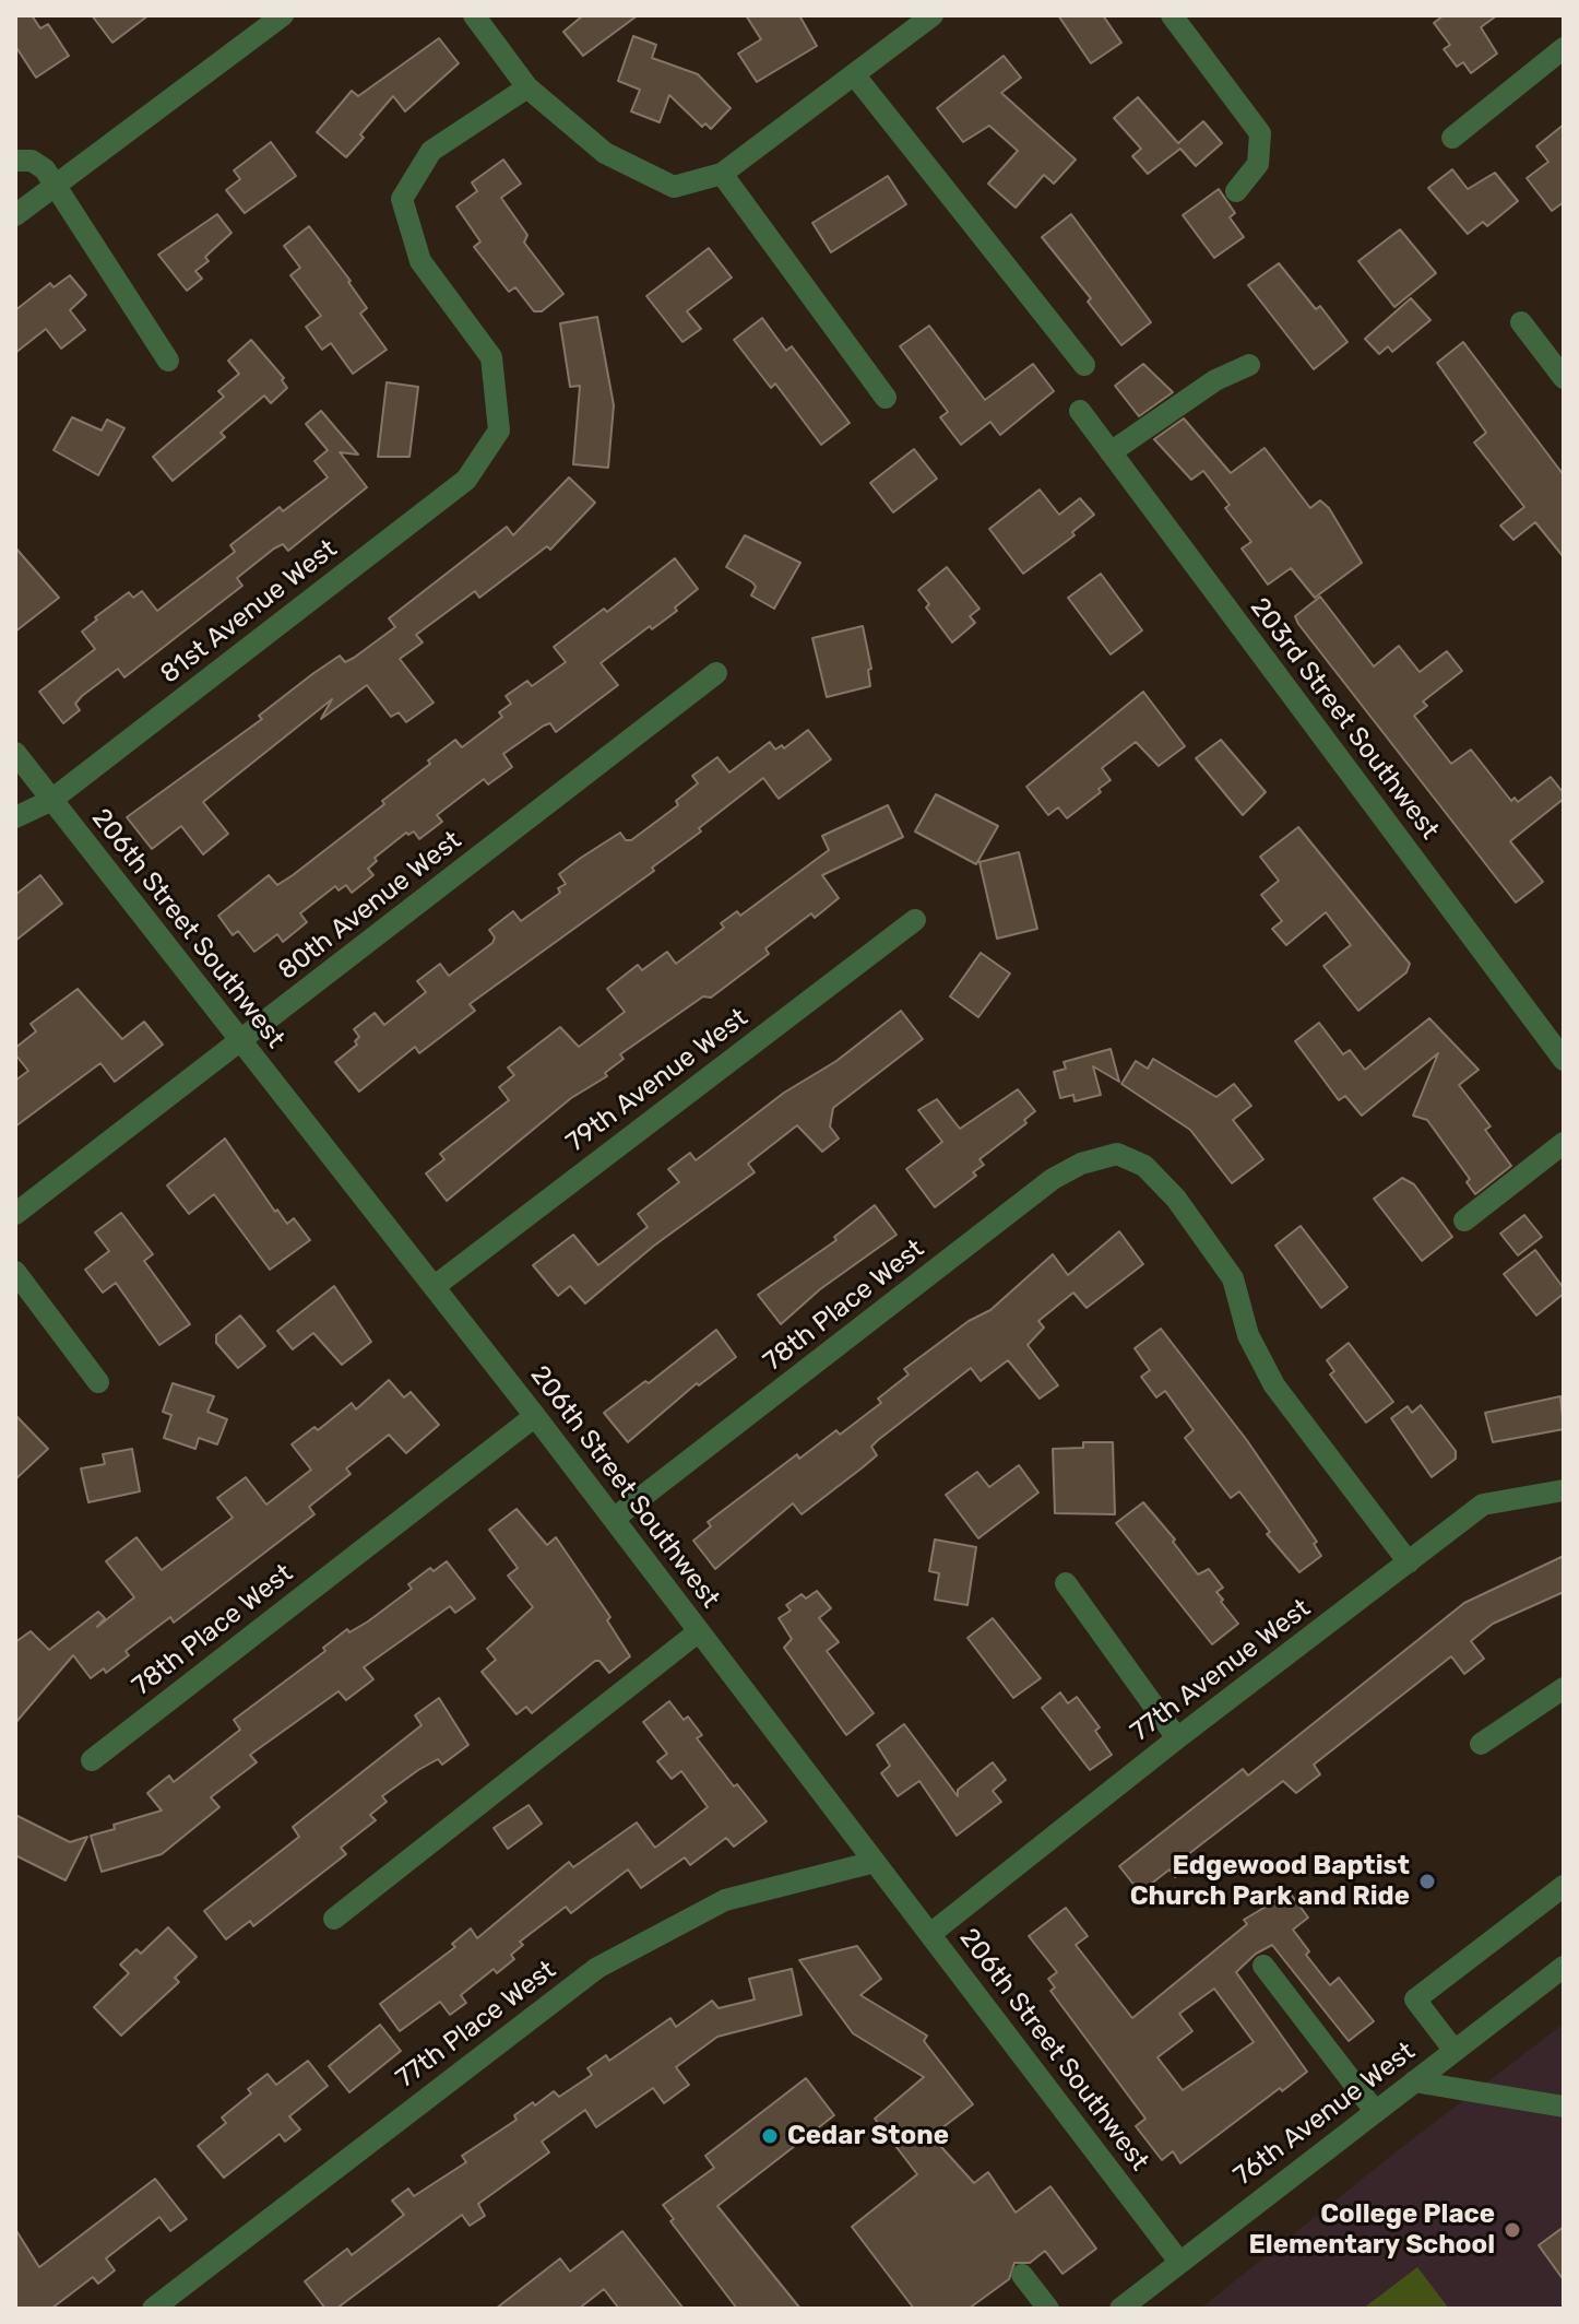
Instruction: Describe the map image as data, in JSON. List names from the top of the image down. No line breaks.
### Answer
{"streets":{"street":["81st Avenue West","203rd Street Southwest","80th Avenue West","206th Street Southwest","79th Avenue West","78th Place West","77th Avenue West","77th Place West","76th Avenue West"]},"crossings":[["81st Avenue West","206th Street Southwest"],["80th Avenue West","206th Street Southwest"],["206th Street Southwest","79th Avenue West"],["206th Street Southwest","78th Place West"],["206th Street Southwest","77th Avenue West"],["206th Street Southwest","77th Place West"],["206th Street Southwest","76th Avenue West"],["78th Place West","77th Avenue West"]],"places":["Edgewood Baptist Church Park and Ride","Cedar Stone","College Place Elementary School"]}
